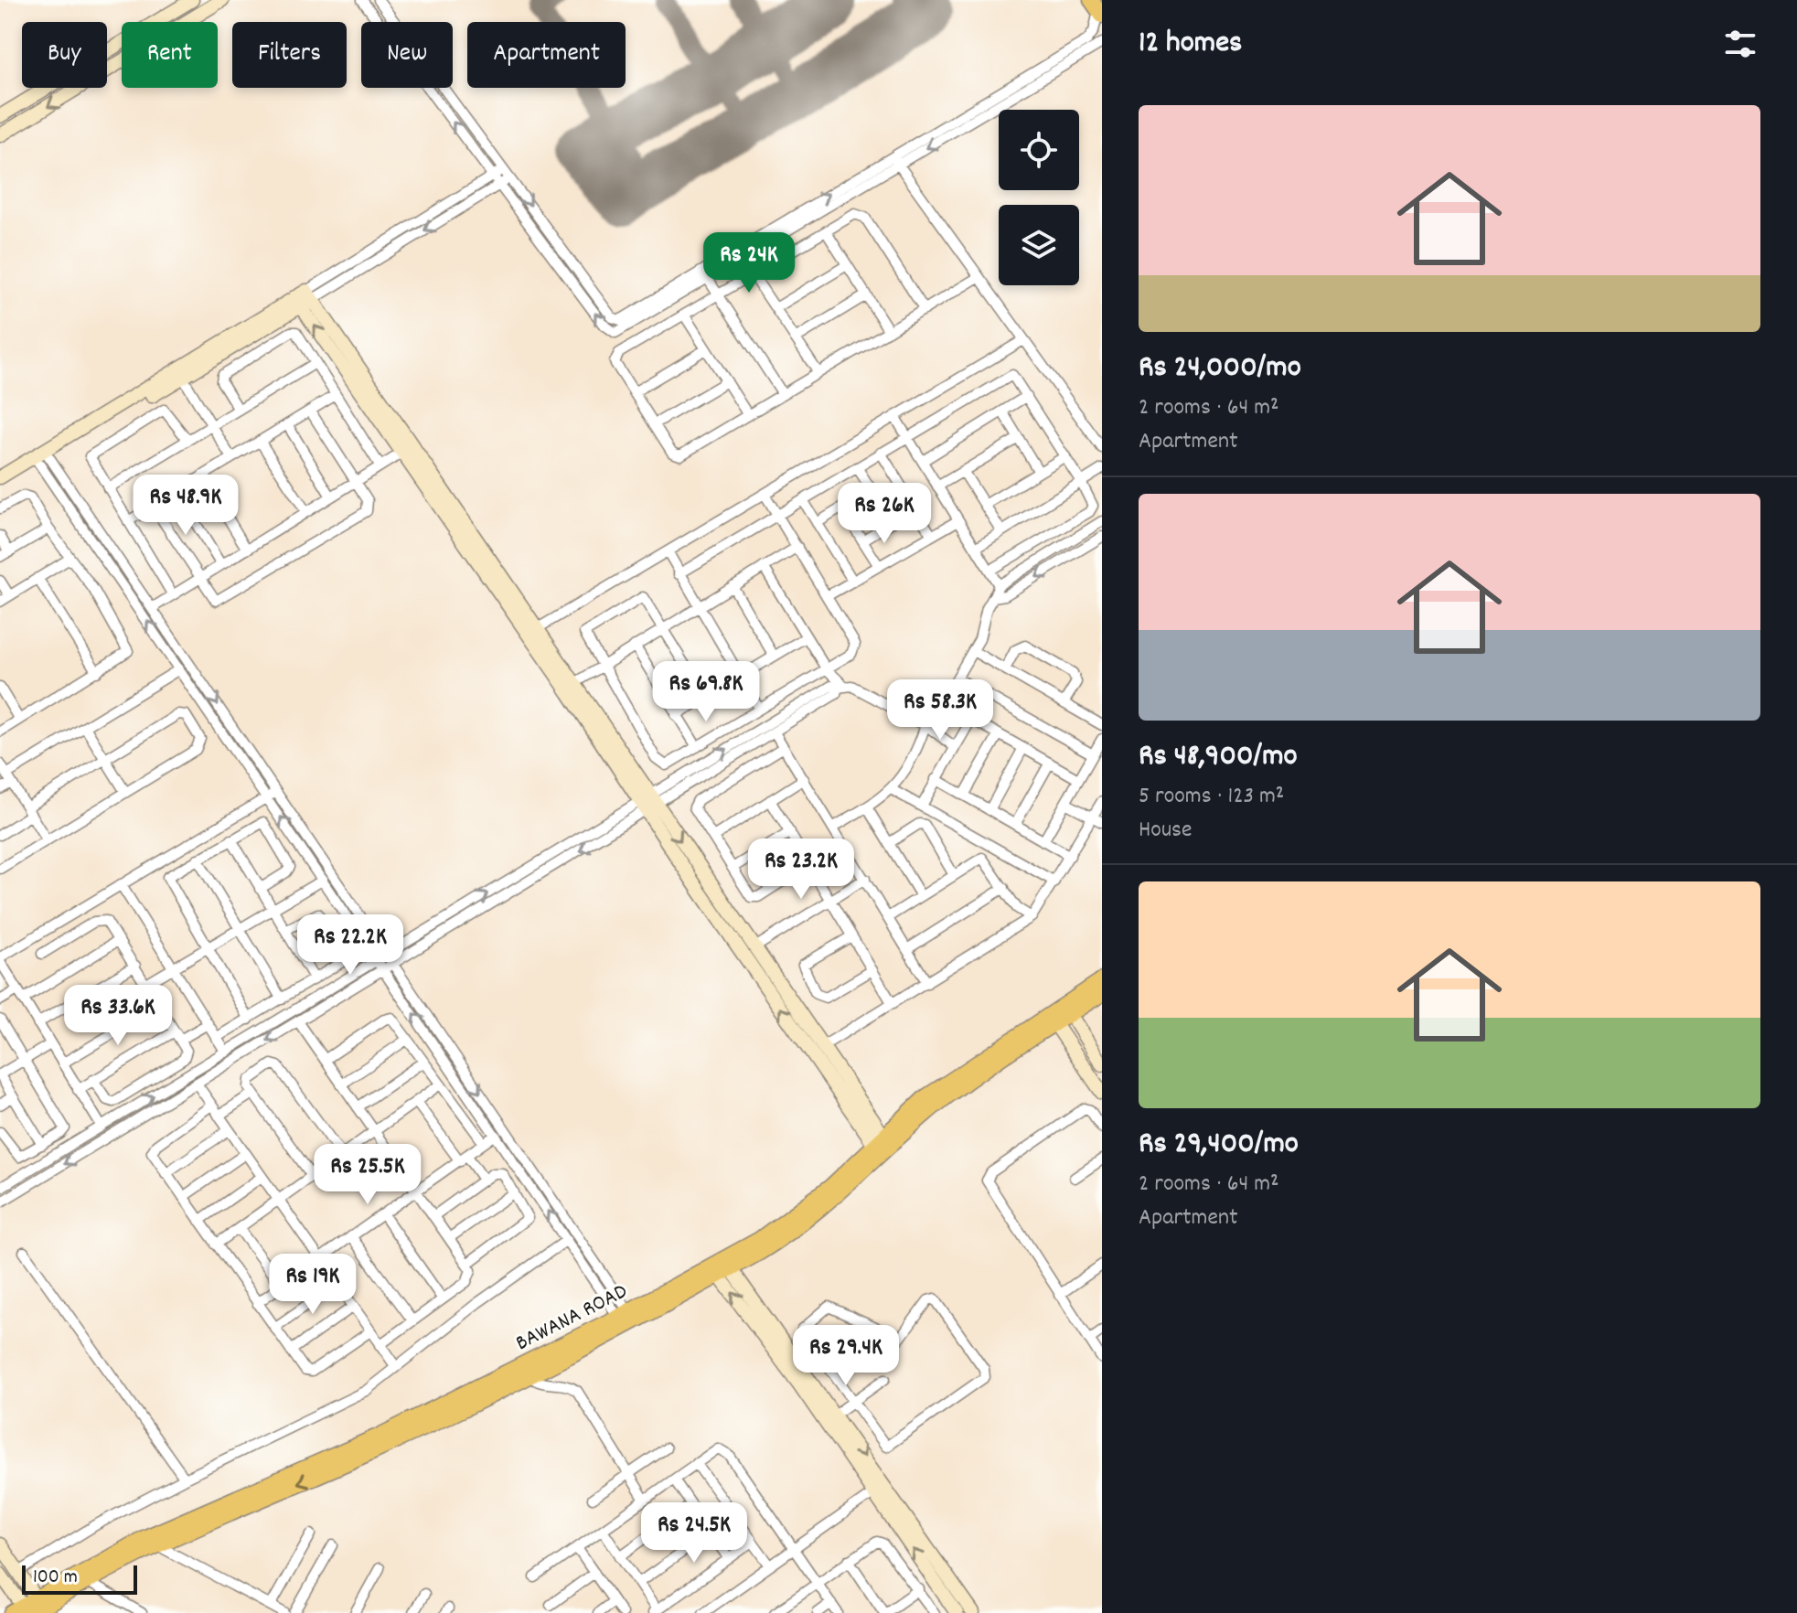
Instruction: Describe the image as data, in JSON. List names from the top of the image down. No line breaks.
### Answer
{"streets":{"main road":["BAWANA ROAD"]},"scale_bar":"100 m","page":{"heading":"12 homes","chip":["Buy","Rent","Filters","New","Apartment"],"list":[{"name":"Rs 24,000/mo","note":"2 rooms · 64 m² · Apartment"},{"name":"Rs 48,900/mo","note":"5 rooms · 123 m² · House"},{"name":"Rs 29,400/mo","note":"2 rooms · 64 m² · Apartment"}],"price":["Rs 24K","Rs 48.9K","Rs 26K","Rs 69.8K","Rs 58.3K","Rs 23.2K","Rs 22.2K","Rs 33.6K","Rs 25.5K","Rs 19K","Rs 29.4K","Rs 24.5K"],"scale":"100 m"}}
